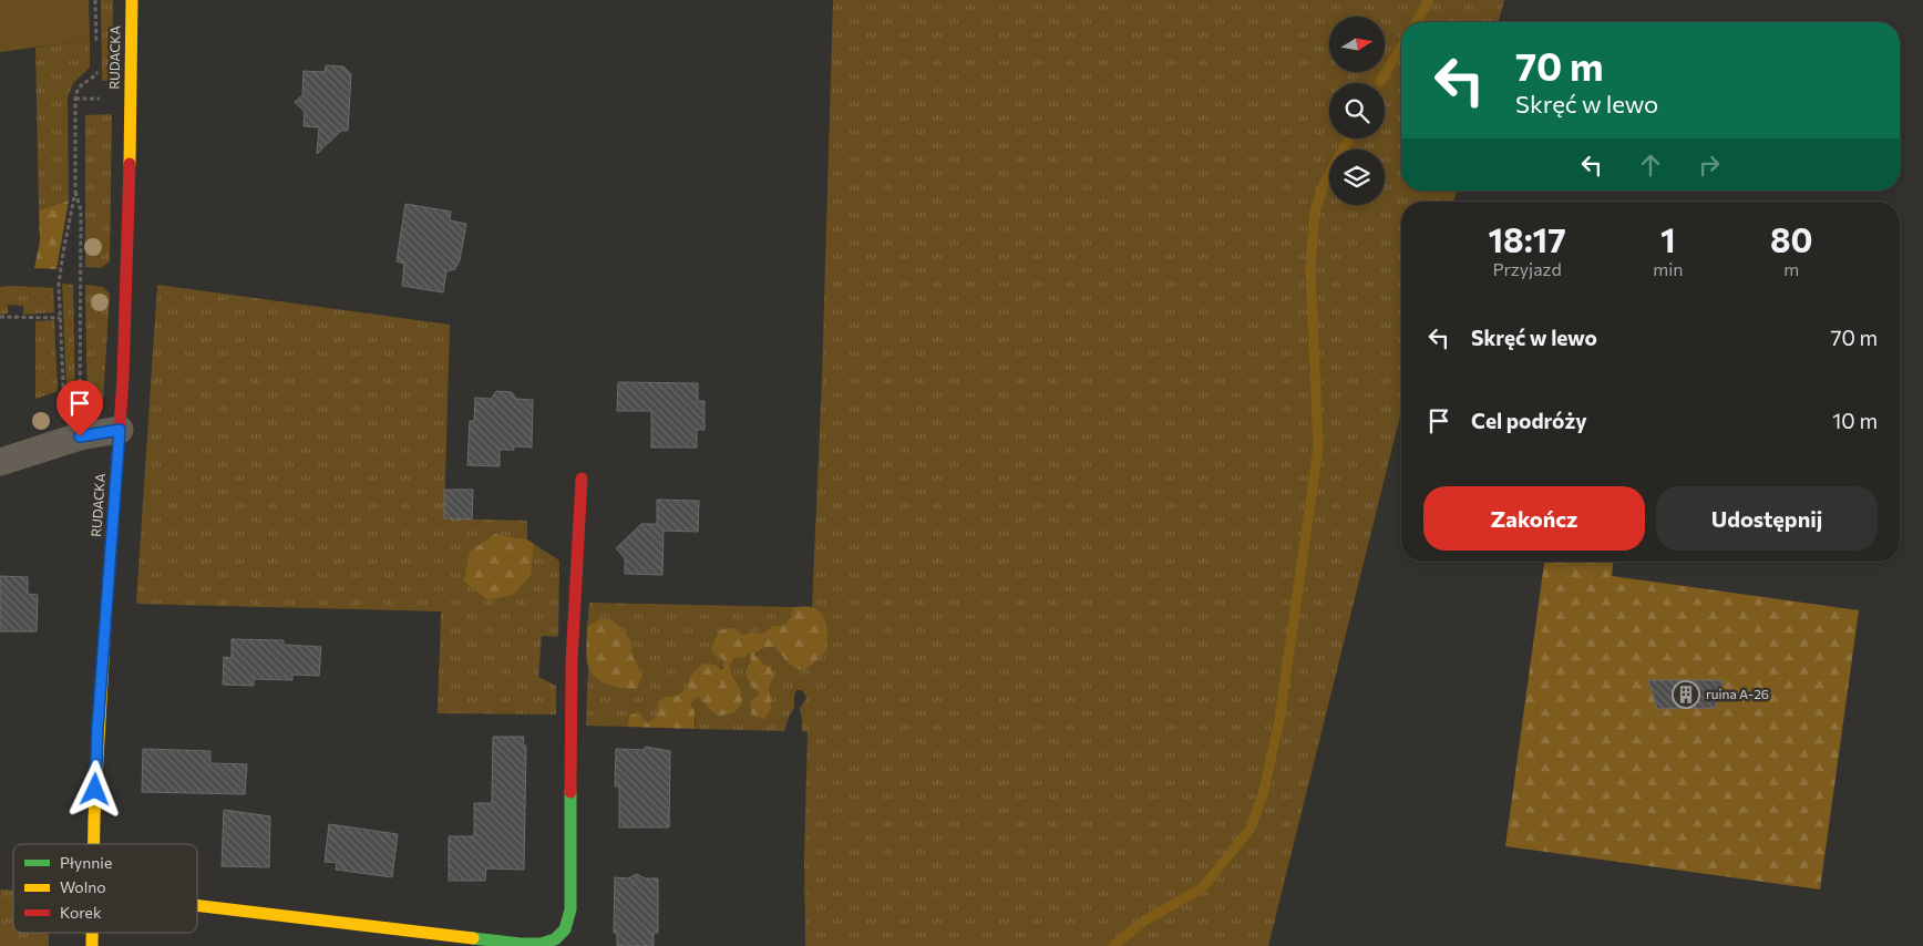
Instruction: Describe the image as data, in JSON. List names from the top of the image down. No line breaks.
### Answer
{"streets":{"street":["RUDACKA"]},"places":{"building":["ruina A-26"]},"legend":["Płynnie","Wolno","Korek"],"north":"right","page":{"turn":["70 m","Skręć w lewo"],"eta":["18:17","Przyjazd","1","min","80","m"],"list":[{"name":"Skręć w lewo","value":"70 m"},{"name":"Cel podróży","value":"10 m"}],"buttons":["Zakończ","Udostępnij"]}}
